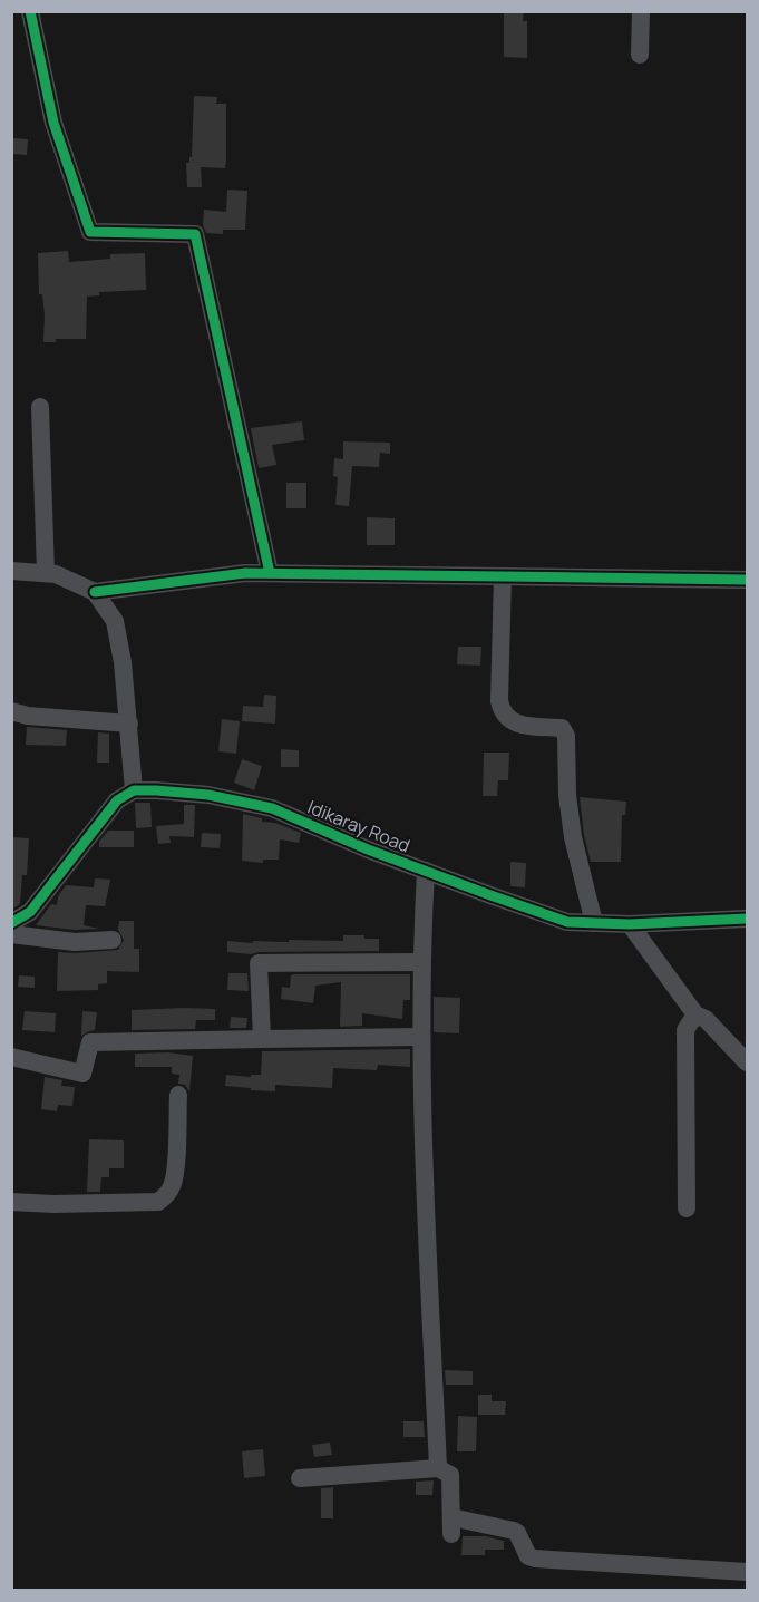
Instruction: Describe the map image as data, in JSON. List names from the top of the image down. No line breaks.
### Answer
{"streets":{"street":["Idikaray Road"]}}
